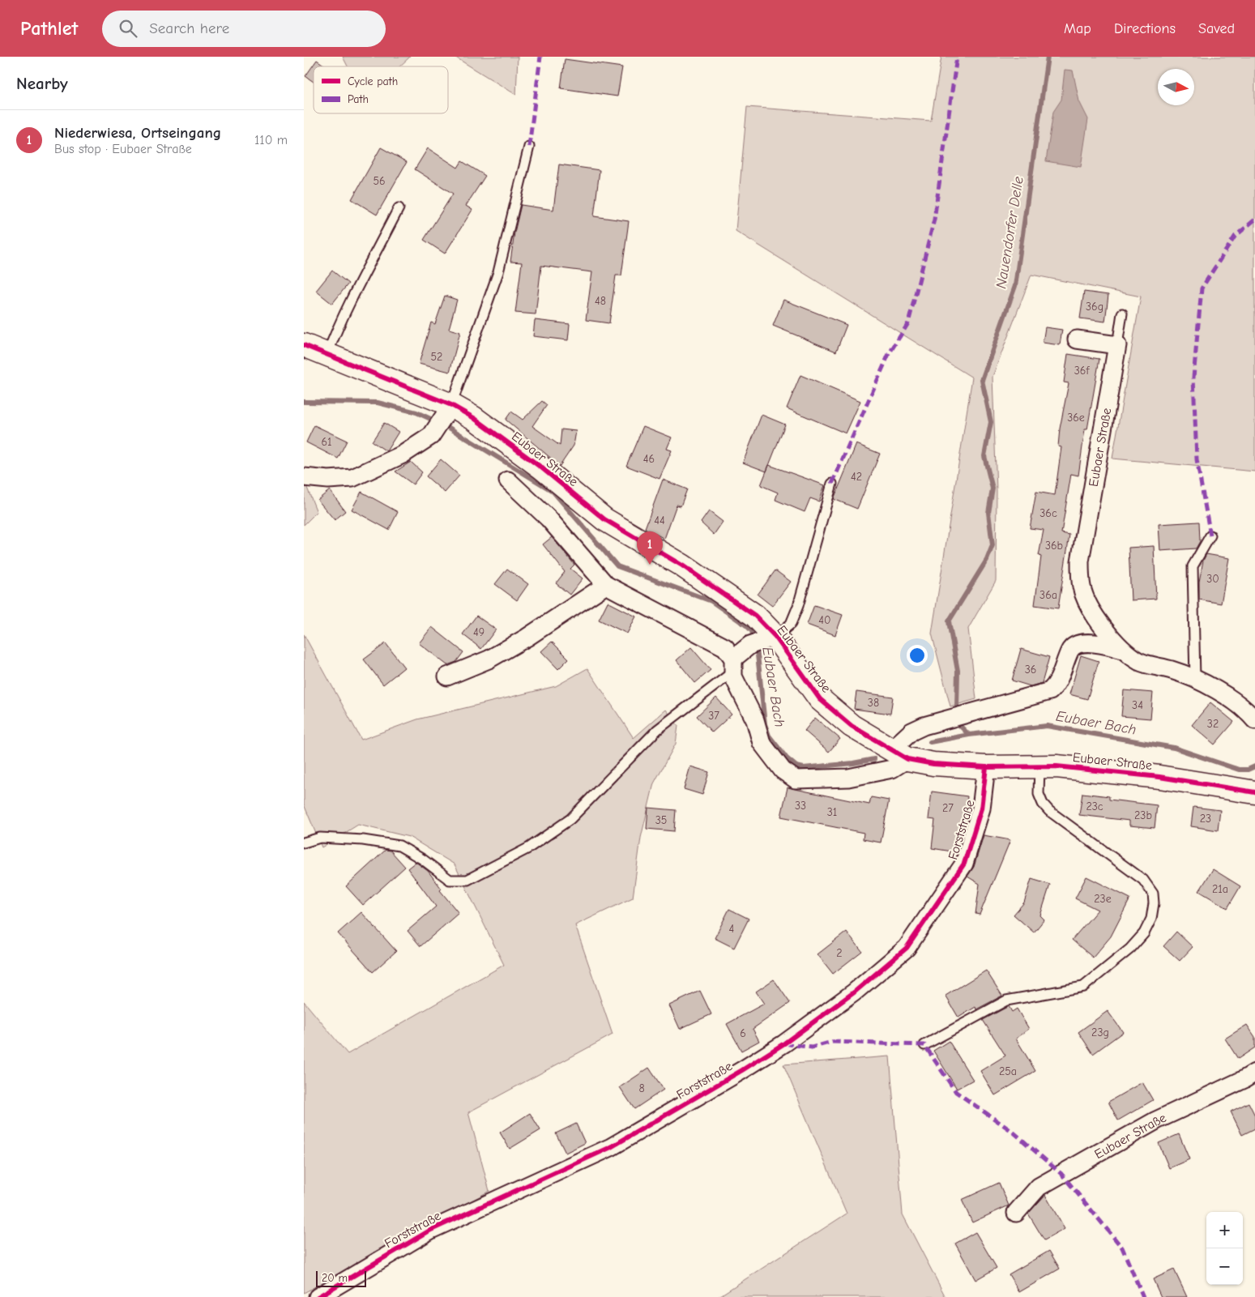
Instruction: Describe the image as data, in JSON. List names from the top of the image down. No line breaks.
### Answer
{"streets":{"street":["Eubaer Straße","Forststraße"]},"crossings":[["Eubaer Straße","Forststraße"]],"water":["Nauendorfer Delle","Eubaer Bach"],"house_numbers":["56","48","36g","52","36f","36e","61","46","42","36c","44","36b","30","36a","40","49","36","38","34","37","32","33","23c","27","31","23b","23","35","21a","23e","4","2","23g","6","25a","8"],"legend":["Cycle path","Path"],"scale_bar":"20 m","north":"right","page":{"header":"Pathlet","search":"Search here","nav":["Map","Directions","Saved"],"heading":"Nearby","list":[{"mark":"1","name":"Niederwiesa, Ortseingang","note":"Bus stop · Eubaer Straße","value":"110 m"}],"pins":"1","map_buttons":["+","−"],"scale":"20 m"}}
